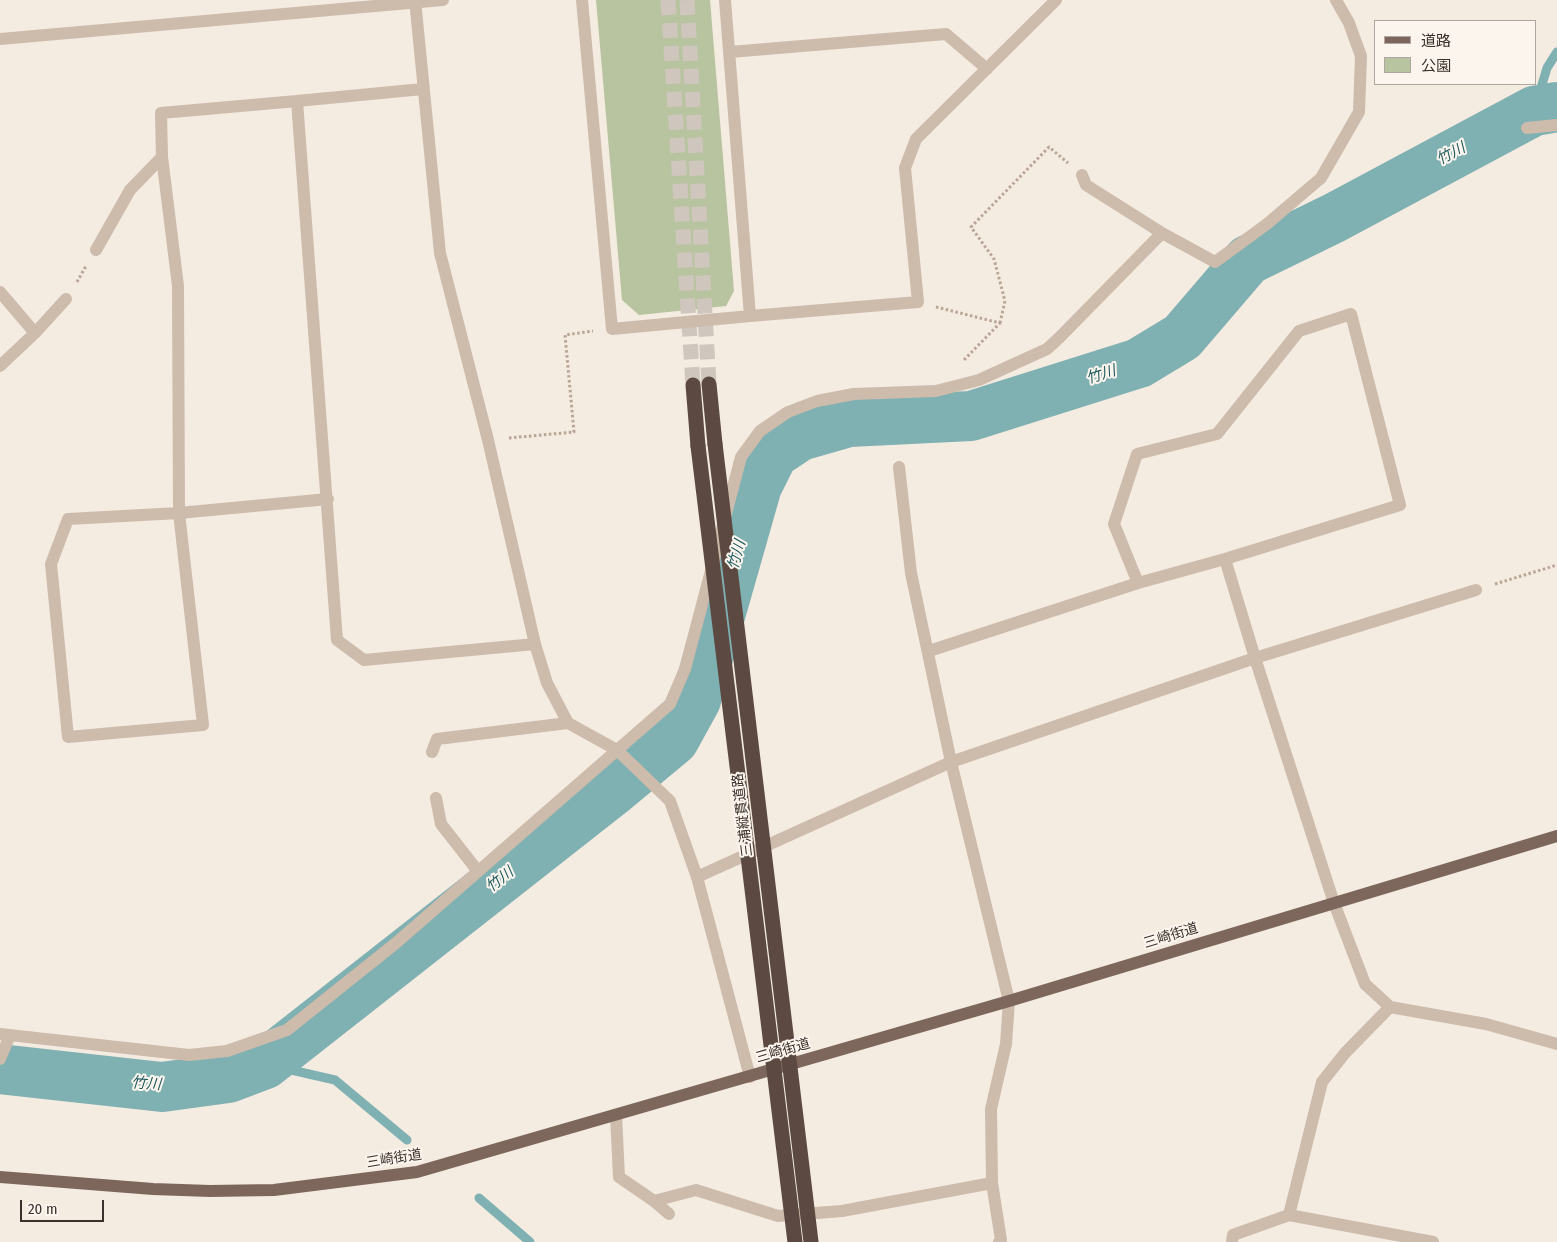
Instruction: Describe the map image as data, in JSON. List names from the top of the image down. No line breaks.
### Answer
{"streets":{"highway":["三浦縦貫道路"],"main road":["三崎街道"]},"water":["竹川"],"legend":["道路","公園"],"scale_bar":"20 m"}
